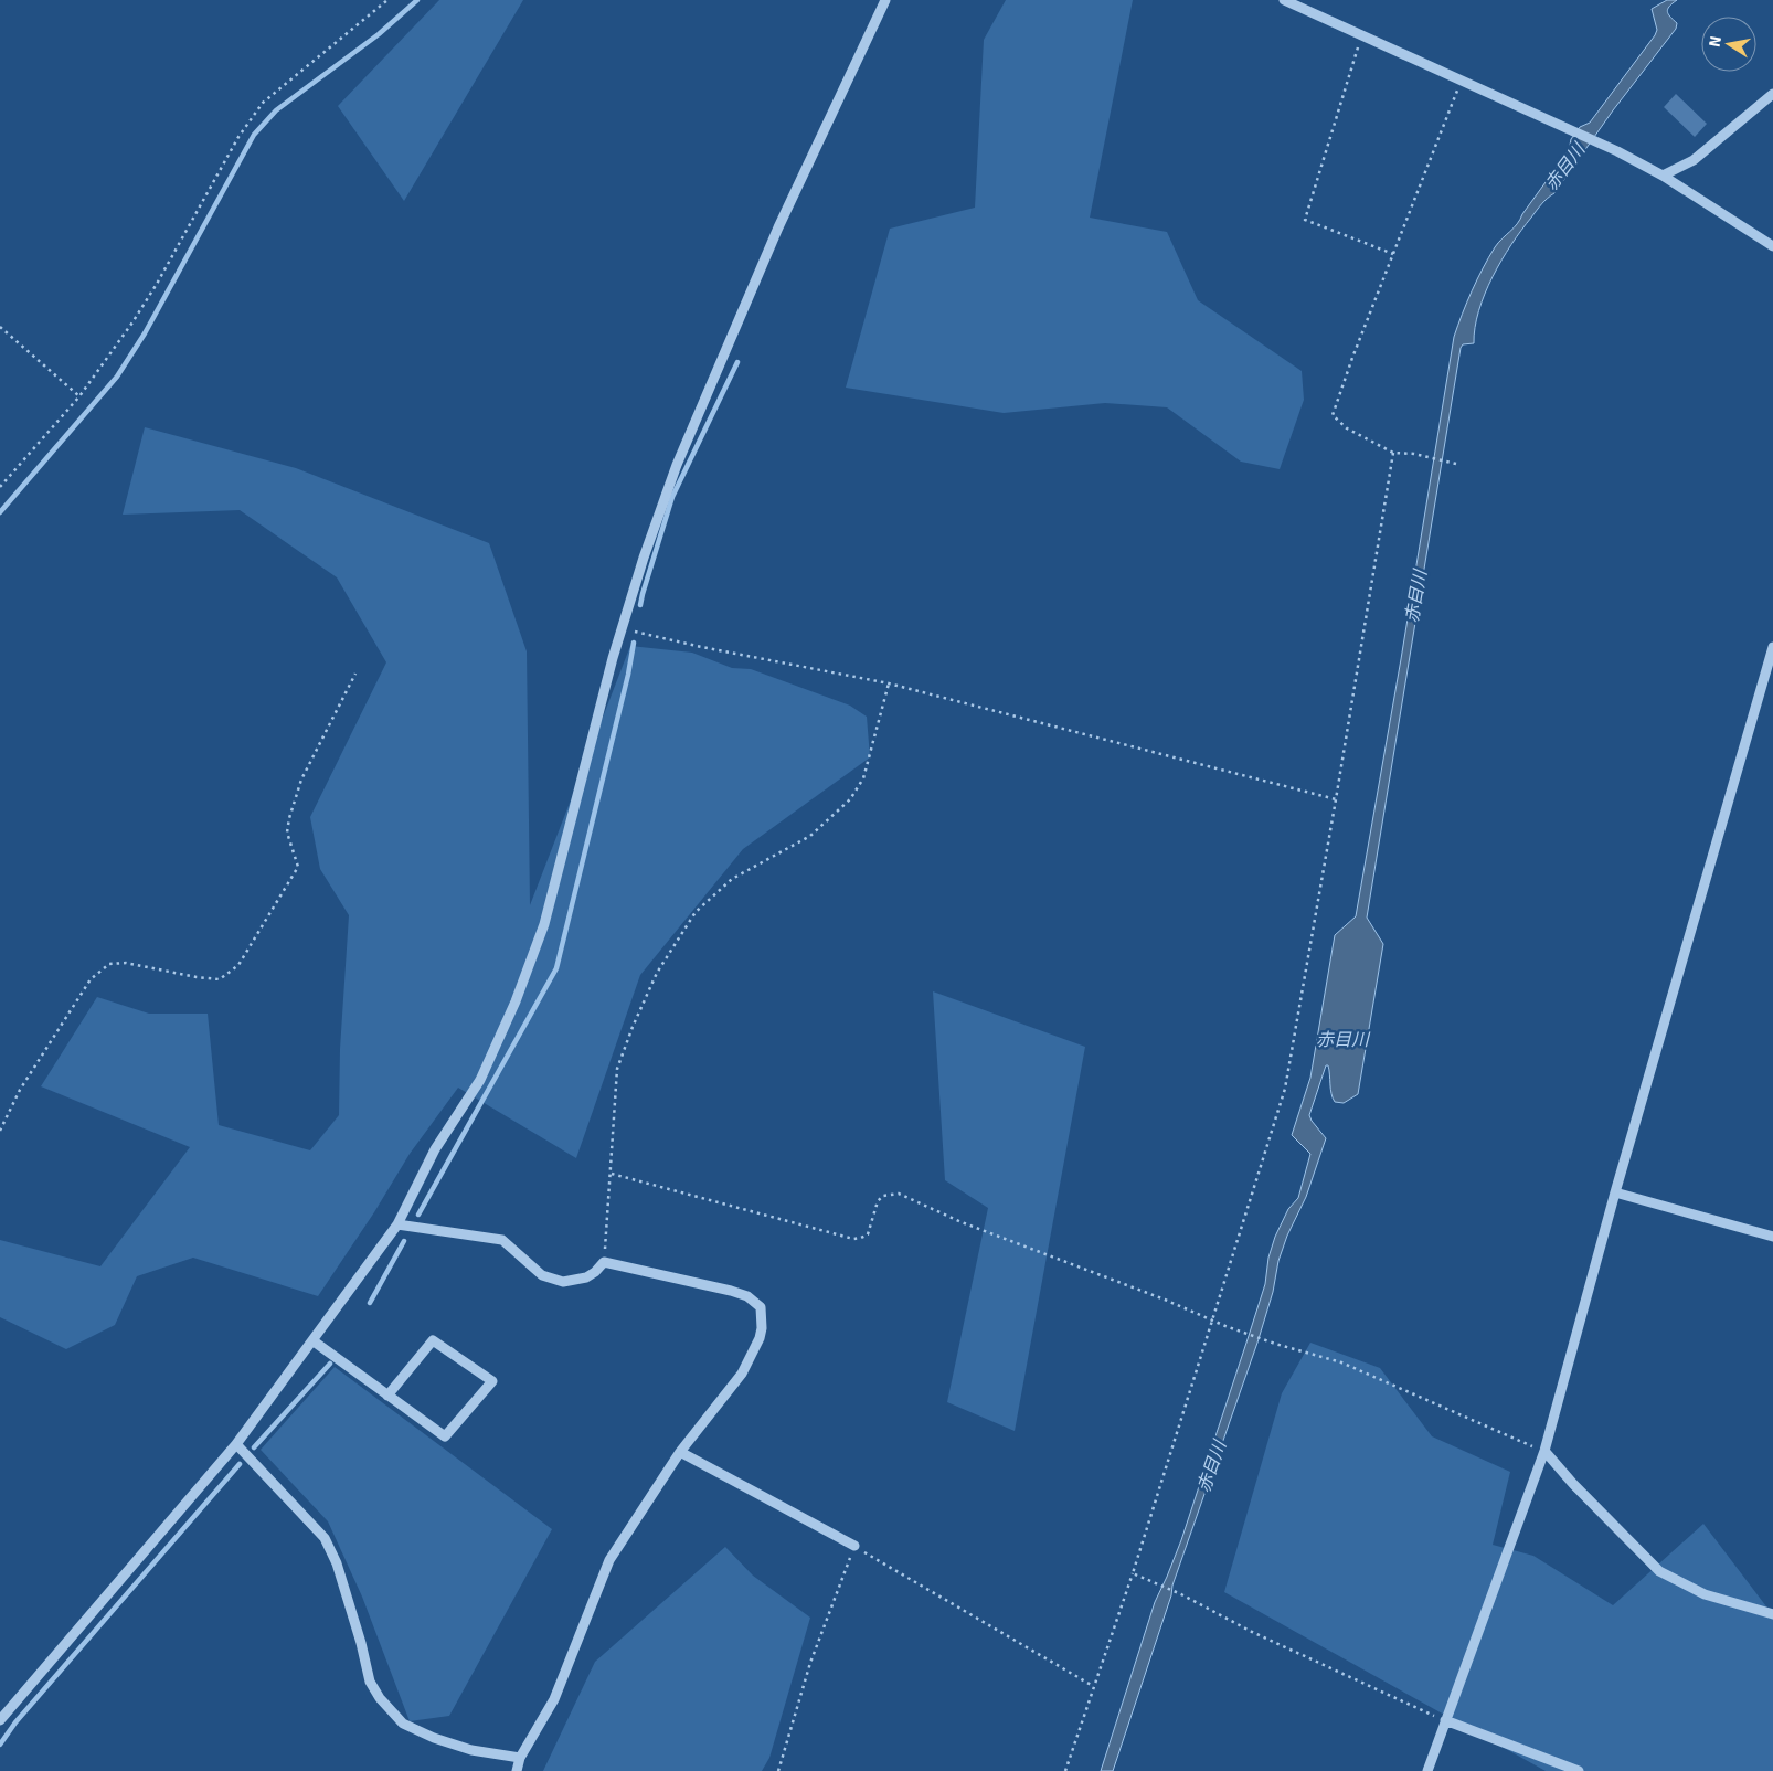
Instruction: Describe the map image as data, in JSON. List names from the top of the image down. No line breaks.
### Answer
{"water":["赤目川"],"north":"left"}
